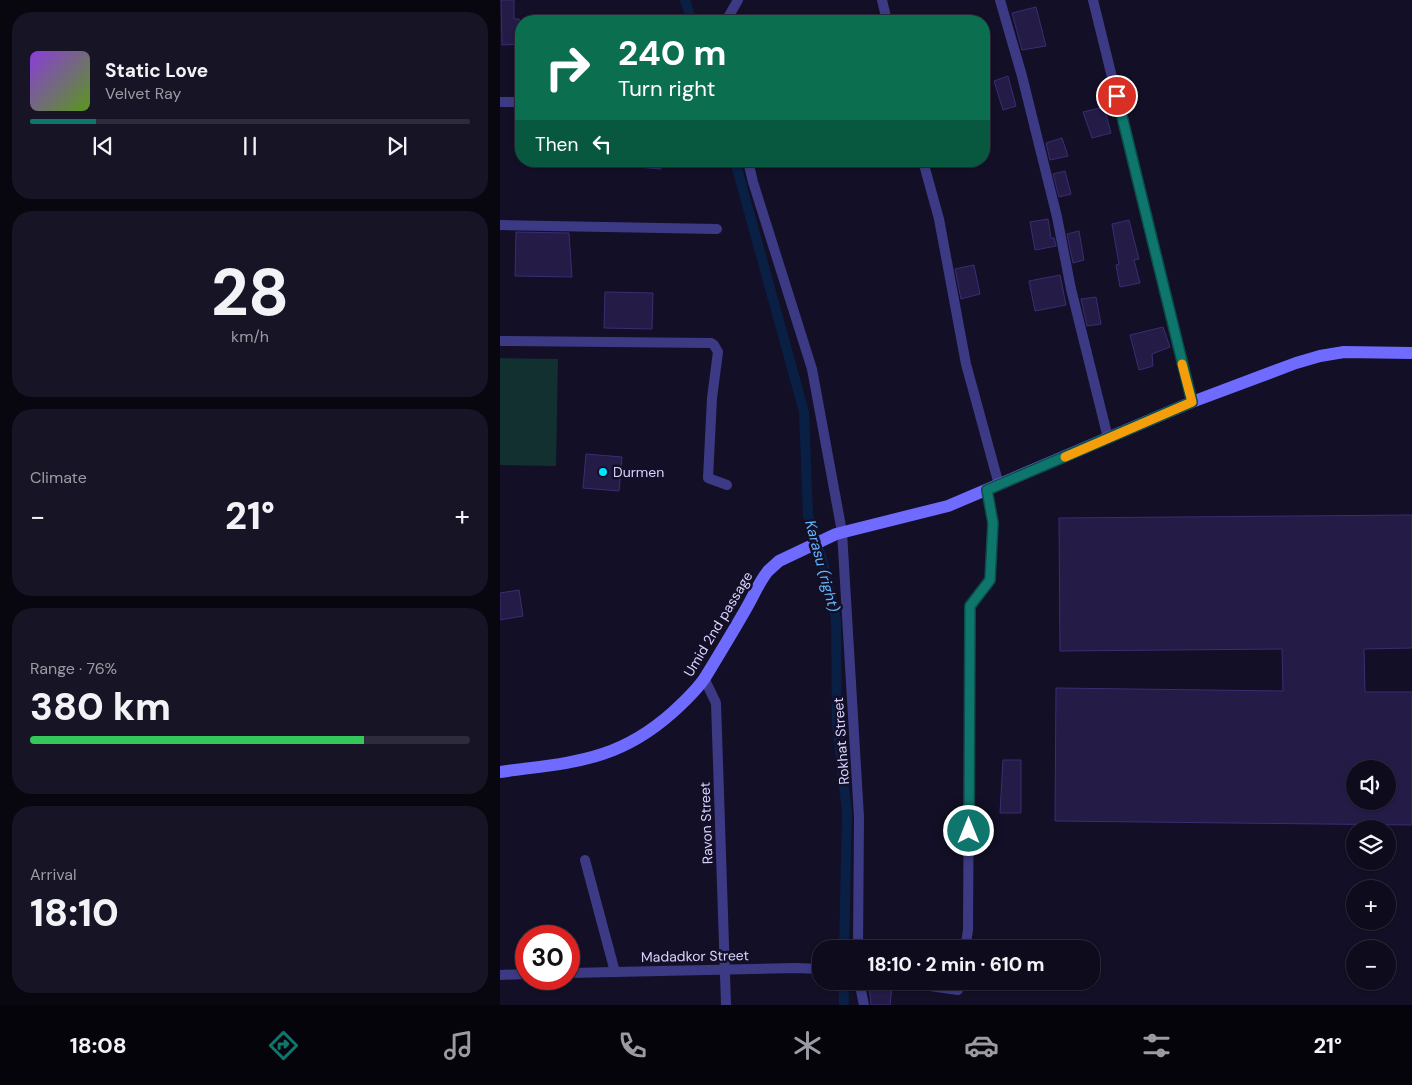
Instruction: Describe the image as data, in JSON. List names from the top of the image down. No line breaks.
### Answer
{"streets":{"main road":["Umid 2nd passage"],"street":["Rokhat Street","Ravon Street","Madadkor Street"]},"crossings":[["Umid 2nd passage","Rokhat Street"],["Umid 2nd passage","Ravon Street"],["Ravon Street","Madadkor Street"]],"water":["Karasu (right)"],"places":["Durmen"],"page":{"turn":["240 m","Turn right"],"song":["Static Love","Velvet Ray"],"then":"Then","tile":[["28","km/h"],"Climate",["Range · 76%","380 km"],["Arrival","18:10"]],"heat":["−","21°","+"],"map_buttons":["+","−"],"limit":"30","trip":"18:10 · 2 min · 610 m","tabs":["18:08","21°"]}}
